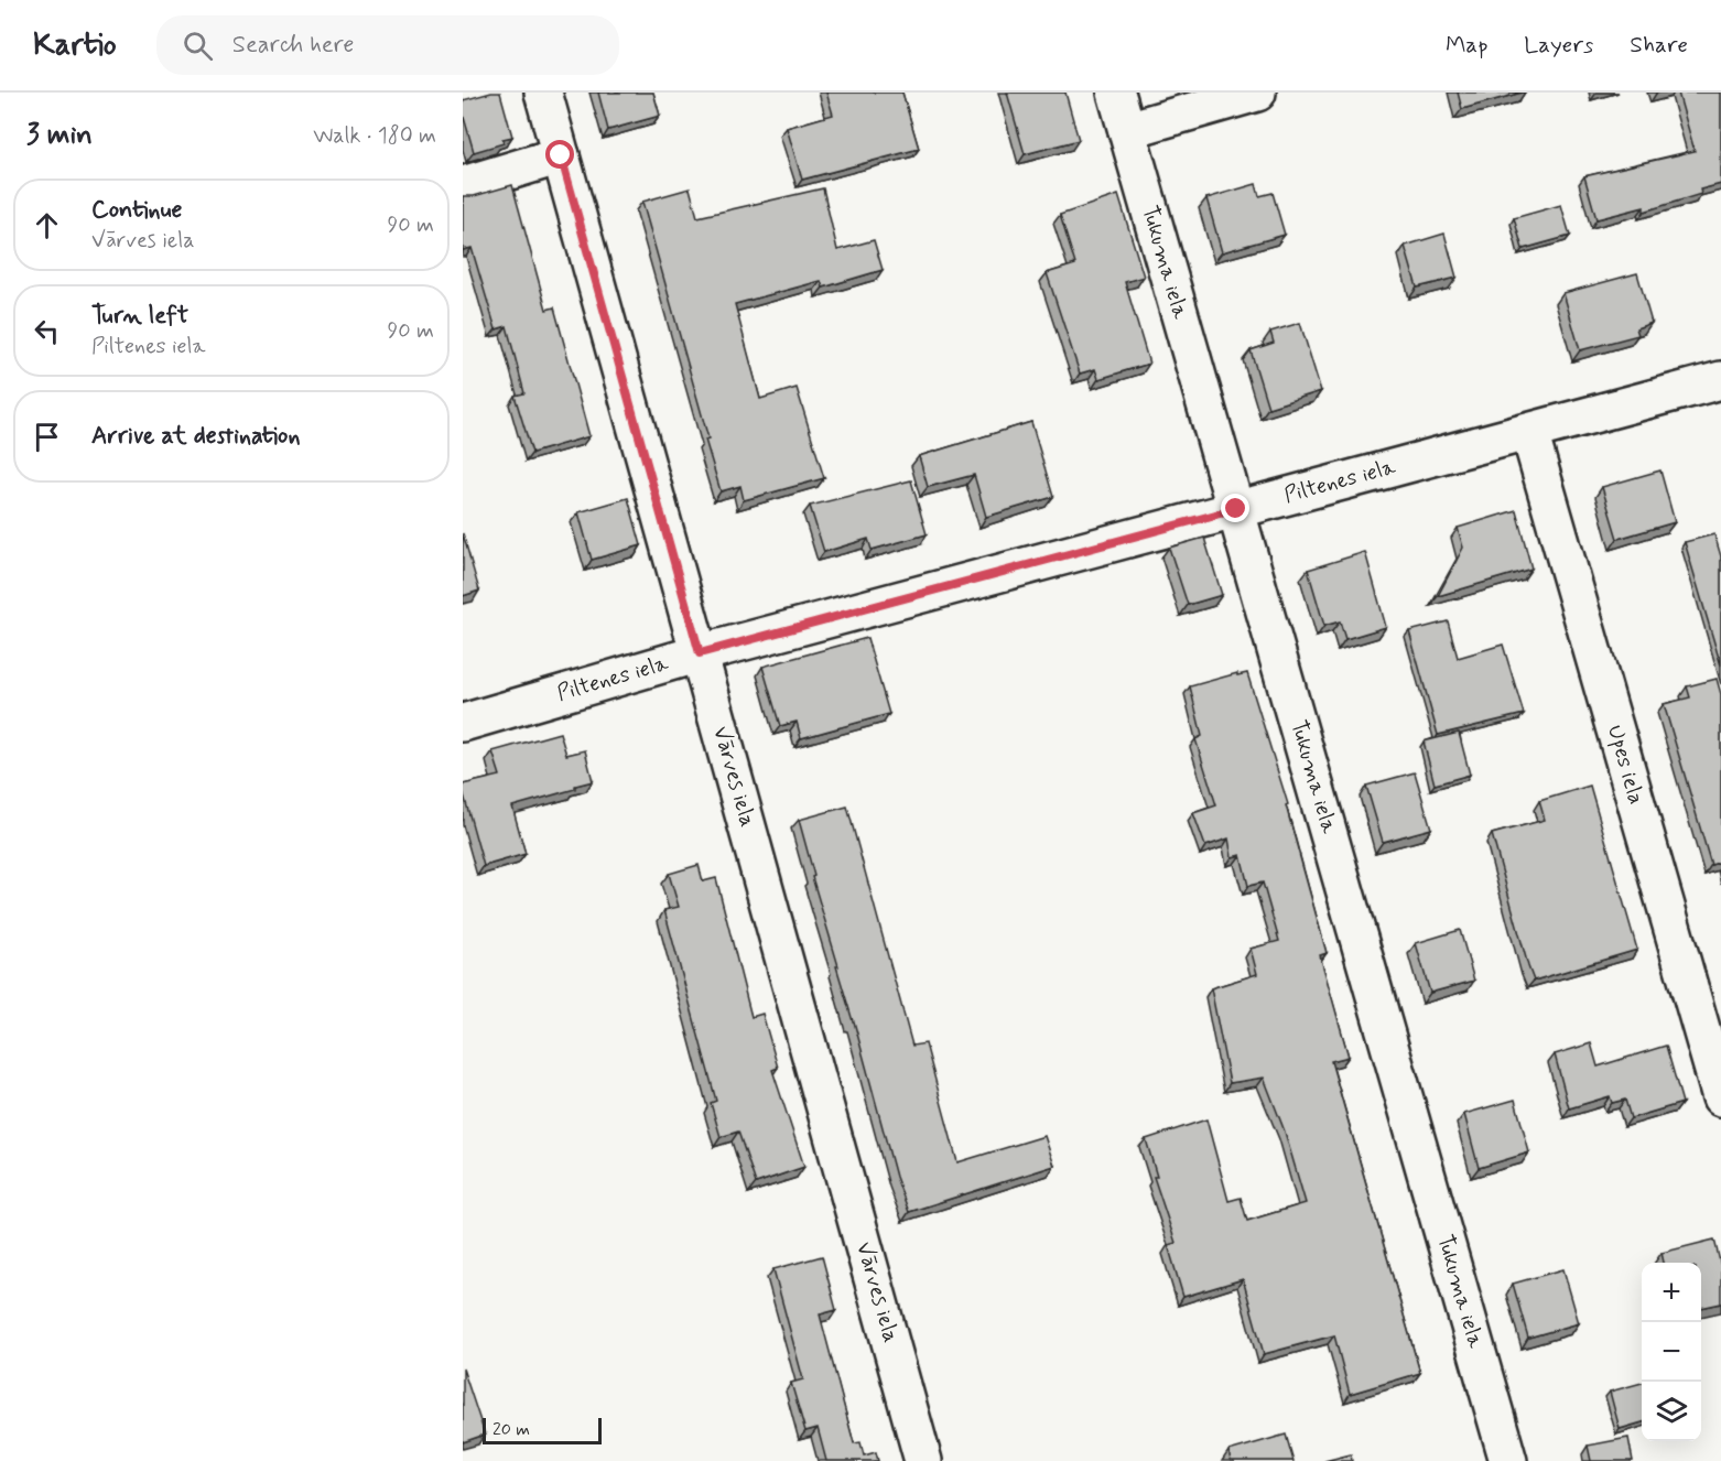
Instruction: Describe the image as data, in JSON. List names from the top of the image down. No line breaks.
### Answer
{"streets":{"street":["Tukuma iela","Piltenes iela","Upes iela","Vārves iela"]},"crossings":[["Tukuma iela","Piltenes iela"],["Piltenes iela","Upes iela"],["Piltenes iela","Vārves iela"]],"scale_bar":"20 m","page":{"header":"Kartio","search":"Search here","nav":["Map","Layers","Share"],"heading":["3 min","Walk · 180 m"],"list":[["Continue","Vārves iela","90 m"],["Turn left","Piltenes iela","90 m"],"Arrive at destination"],"map_buttons":["+","−"],"scale":"20 m"}}
